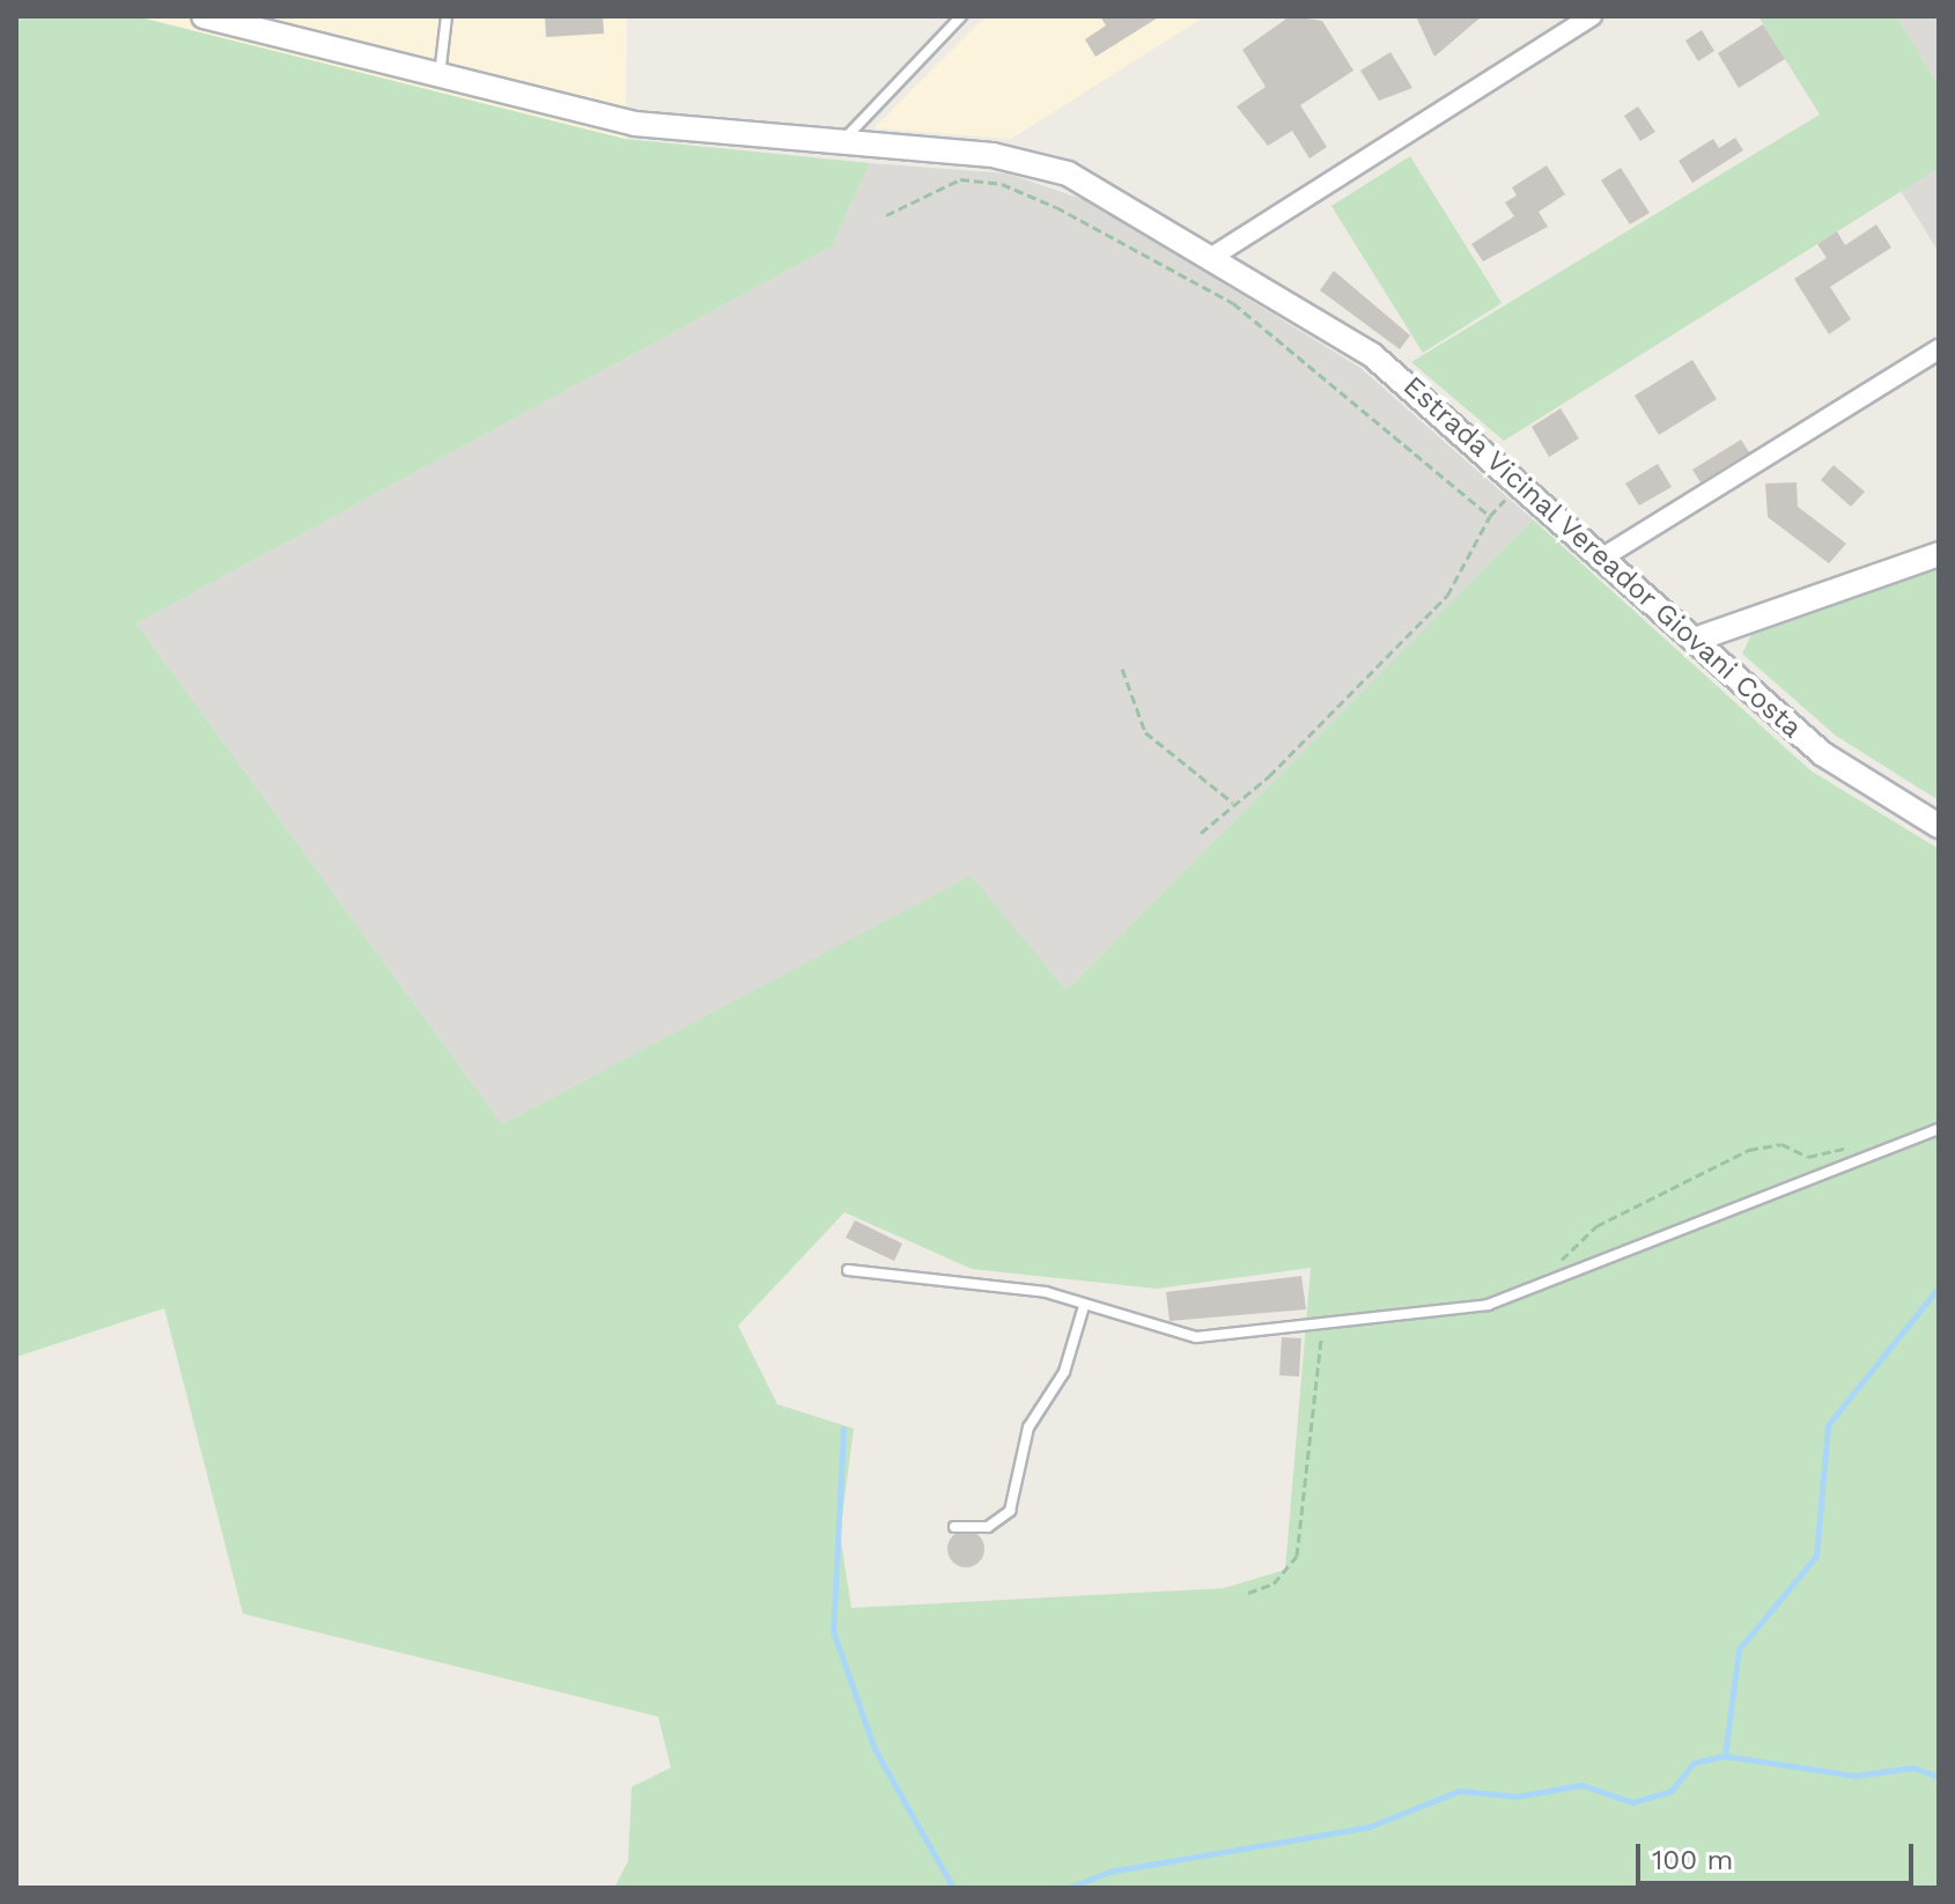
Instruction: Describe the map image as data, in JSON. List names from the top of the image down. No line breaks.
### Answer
{"streets":{"street":["Estrada Vicinal Vereador Giovani Costa"]},"scale_bar":"100 m"}
